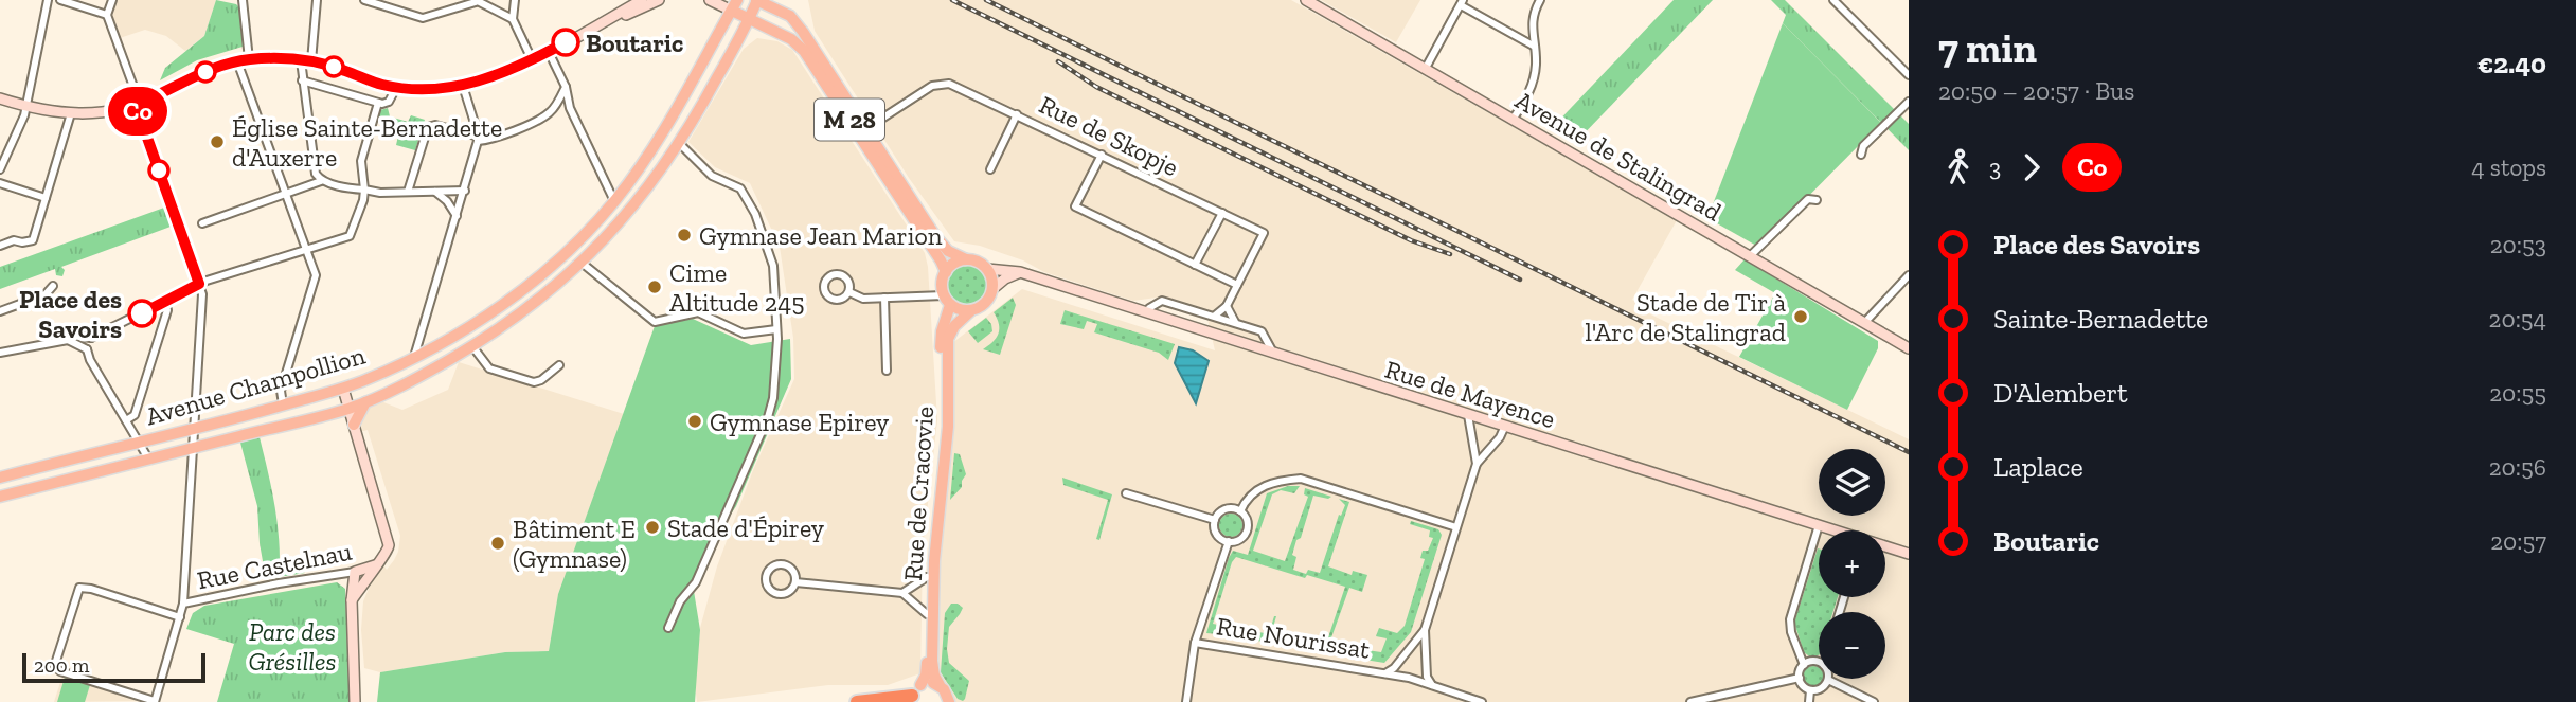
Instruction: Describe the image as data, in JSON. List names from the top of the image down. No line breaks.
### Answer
{"streets":{"main road":["M 28","Avenue de Stalingrad","Avenue Champollion","Rue de Mayence","Rue de Cracovie","Rue Castelnau"],"street":["Rue de Skopje","Rue Nourissat"]},"crossings":[["M 28","Rue de Skopje"],["M 28","Avenue Champollion"],["M 28","Rue de Mayence"],["M 28","Rue de Cracovie"],["Avenue Champollion","Rue Castelnau"],["Rue de Mayence","Rue de Cracovie"]],"parks":["Parc des Grésilles"],"places":["Boutaric","Église Sainte-Bernadette d'Auxerre","Gymnase Jean Marion","Cime Altitude 245","Place des Savoirs","Stade de Tir à l'Arc de Stalingrad","Gymnase Epirey","Stade d'Épirey","Bâtiment E (Gymnase)"],"lines":["bus line Co"],"scale_bar":"200 m","page":{"on_map":"Co","heading":["7 min","20:50 – 20:57 · Bus","€2.40"],"legs":["3","Co","4 stops"],"list":[{"name":"Place des Savoirs","value":"20:53"},{"name":"Sainte-Bernadette","value":"20:54"},{"name":"D'Alembert","value":"20:55"},{"name":"Laplace","value":"20:56"},{"name":"Boutaric","value":"20:57"}],"map_buttons":["+","−"],"scale":"200 m"}}
